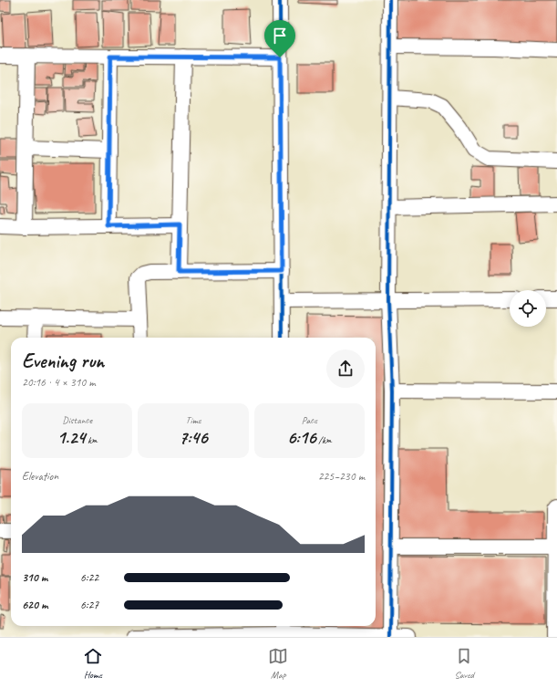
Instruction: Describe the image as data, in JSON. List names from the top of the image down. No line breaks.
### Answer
{"page":{"heading":["Evening run","20:16 · 4 × 310 m"],"stats":[["Distance","1.24 km"],["Time","7:46"],["Pace","6:16 /km"]],"chart":["Elevation","225–230 m"],"list":[{"name":"310 m","note":"6:22"},{"name":"620 m","note":"6:27"}],"tabs":["Home","Map","Saved"]}}
